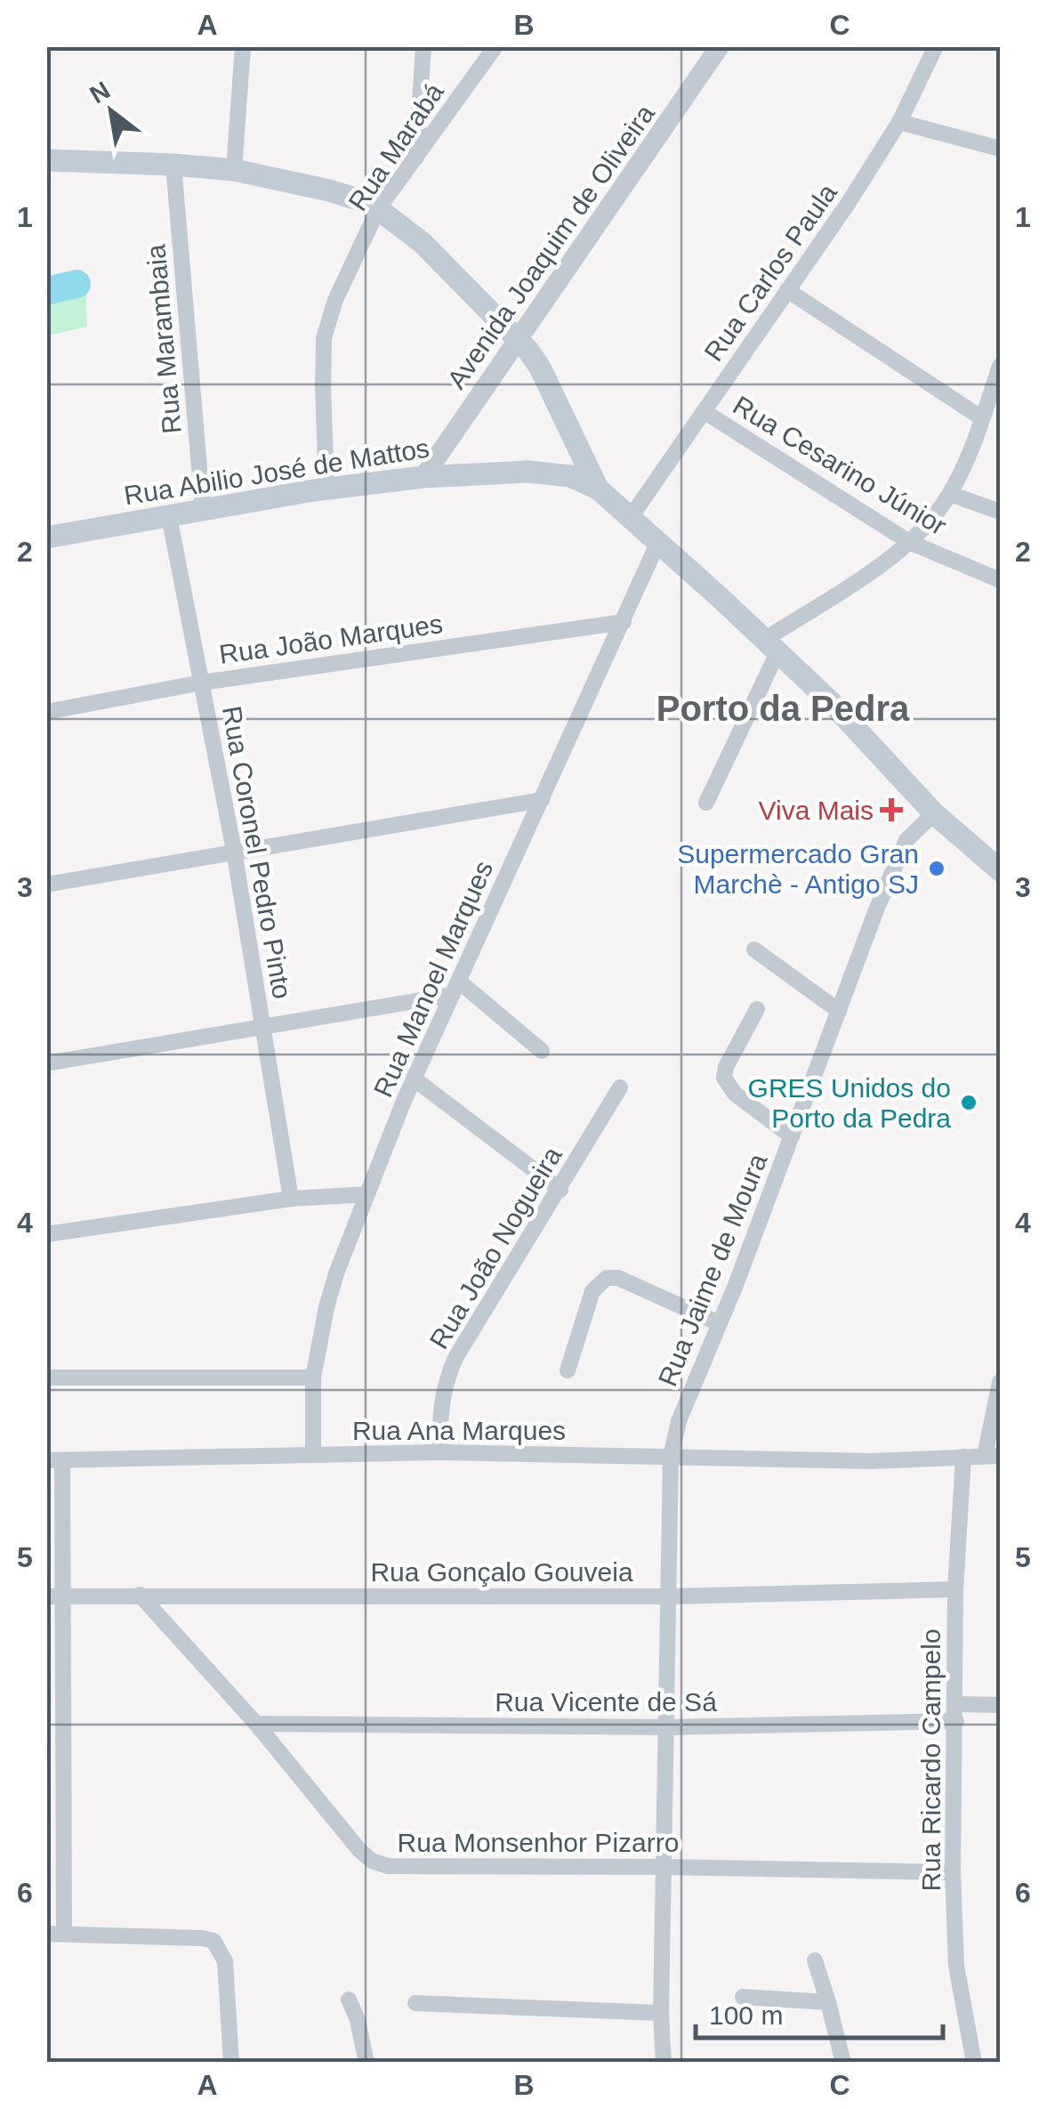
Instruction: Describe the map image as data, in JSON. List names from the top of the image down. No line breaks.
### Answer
{"streets":{"main road":["Rua Abilio José de Mattos"],"street":["Rua Marabá","Avenida Joaquim de Oliveira","Rua Carlos Paula","Rua Marambaia","Rua Cesarino Júnior","Rua João Marques","Rua Coronel Pedro Pinto","Rua Manoel Marques","Rua João Nogueira","Rua Jaime de Moura","Rua Ana Marques","Rua Gonçalo Gouveia","Rua Vicente de Sá","Rua Ricardo Campelo","Rua Monsenhor Pizarro"]},"crossings":[["Rua Marabá","Rua Abilio José de Mattos"],["Avenida Joaquim de Oliveira","Rua Abilio José de Mattos"],["Rua Carlos Paula","Rua Cesarino Júnior"],["Rua Carlos Paula","Rua Abilio José de Mattos"],["Rua Marambaia","Rua Abilio José de Mattos"],["Rua Abilio José de Mattos","Rua Coronel Pedro Pinto"],["Rua Abilio José de Mattos","Rua Manoel Marques"],["Rua Abilio José de Mattos","Rua Jaime de Moura"],["Rua João Marques","Rua Coronel Pedro Pinto"],["Rua João Marques","Rua Manoel Marques"],["Rua Manoel Marques","Rua Ana Marques"],["Rua João Nogueira","Rua Ana Marques"],["Rua Jaime de Moura","Rua Ana Marques"],["Rua Jaime de Moura","Rua Gonçalo Gouveia"],["Rua Jaime de Moura","Rua Vicente de Sá"],["Rua Jaime de Moura","Rua Monsenhor Pizarro"],["Rua Ana Marques","Rua Ricardo Campelo"],["Rua Gonçalo Gouveia","Rua Ricardo Campelo"],["Rua Gonçalo Gouveia","Rua Monsenhor Pizarro"],["Rua Vicente de Sá","Rua Ricardo Campelo"],["Rua Vicente de Sá","Rua Monsenhor Pizarro"],["Rua Ricardo Campelo","Rua Monsenhor Pizarro"]],"districts":["Porto da Pedra"],"places":{"health":["Viva Mais"],"other":["Supermercado Gran Marchè - Antigo SJ","GRES Unidos do Porto da Pedra"]},"scale_bar":"100 m","north":"top left","grid":{"columns":["A","B","C"],"rows":["1","2","3","4","5","6"]}}
